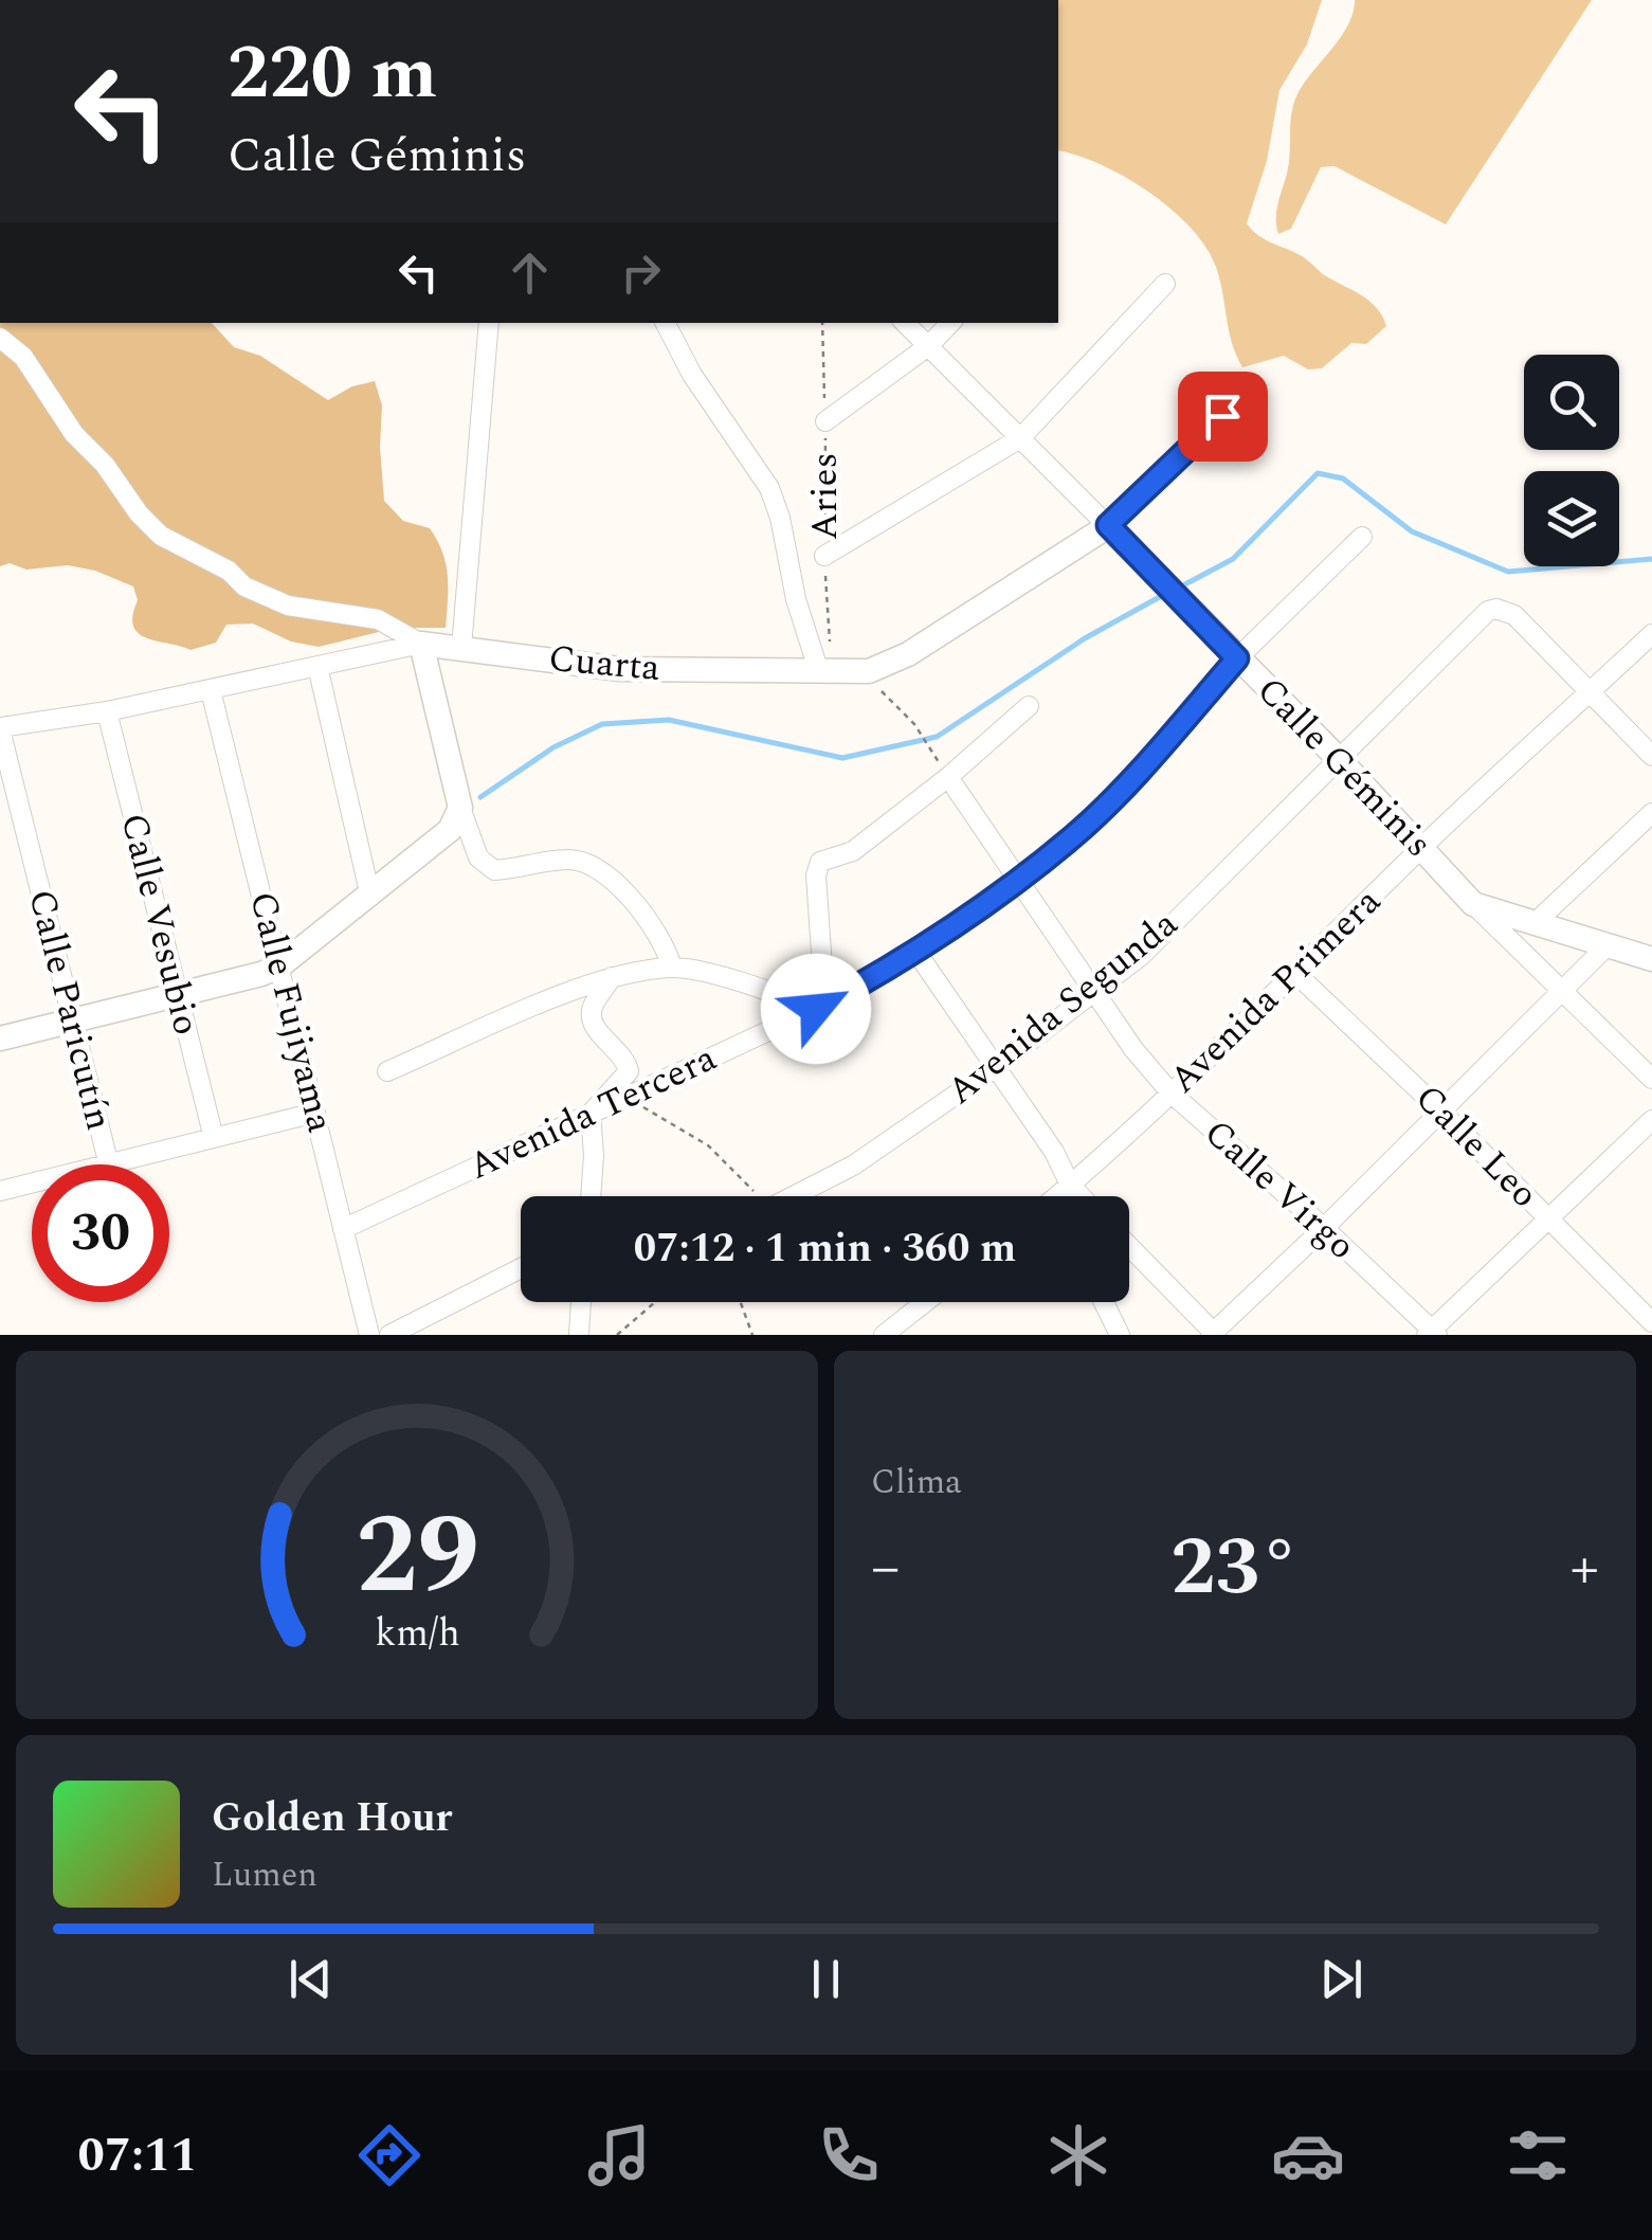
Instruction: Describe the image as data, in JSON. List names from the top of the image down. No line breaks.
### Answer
{"streets":{"street":["Cuarta","Calle Géminis","Calle Vesubio","Avenida Primera","Avenida Segunda","Calle Paricutín","Calle Fujiyama","Avenida Tercera","Calle Leo","Calle Virgo"],"path":["Aries"]},"crossings":[["Aries","Cuarta"],["Calle Géminis","Avenida Primera"],["Calle Géminis","Avenida Segunda"],["Calle Géminis","Avenida Tercera"],["Avenida Primera","Avenida Segunda"],["Avenida Primera","Calle Leo"],["Avenida Primera","Calle Virgo"],["Avenida Segunda","Calle Virgo"],["Calle Fujiyama","Avenida Tercera"],["Avenida Tercera","Calle Virgo"]],"page":{"turn":["220 m","Calle Géminis"],"limit":"30","trip":"07:12 · 1 min · 360 m","tile":"Clima","heat":["−","23°","+"],"song":["Golden Hour","Lumen"],"tabs":"07:11","gauge":["29","km/h"]}}
